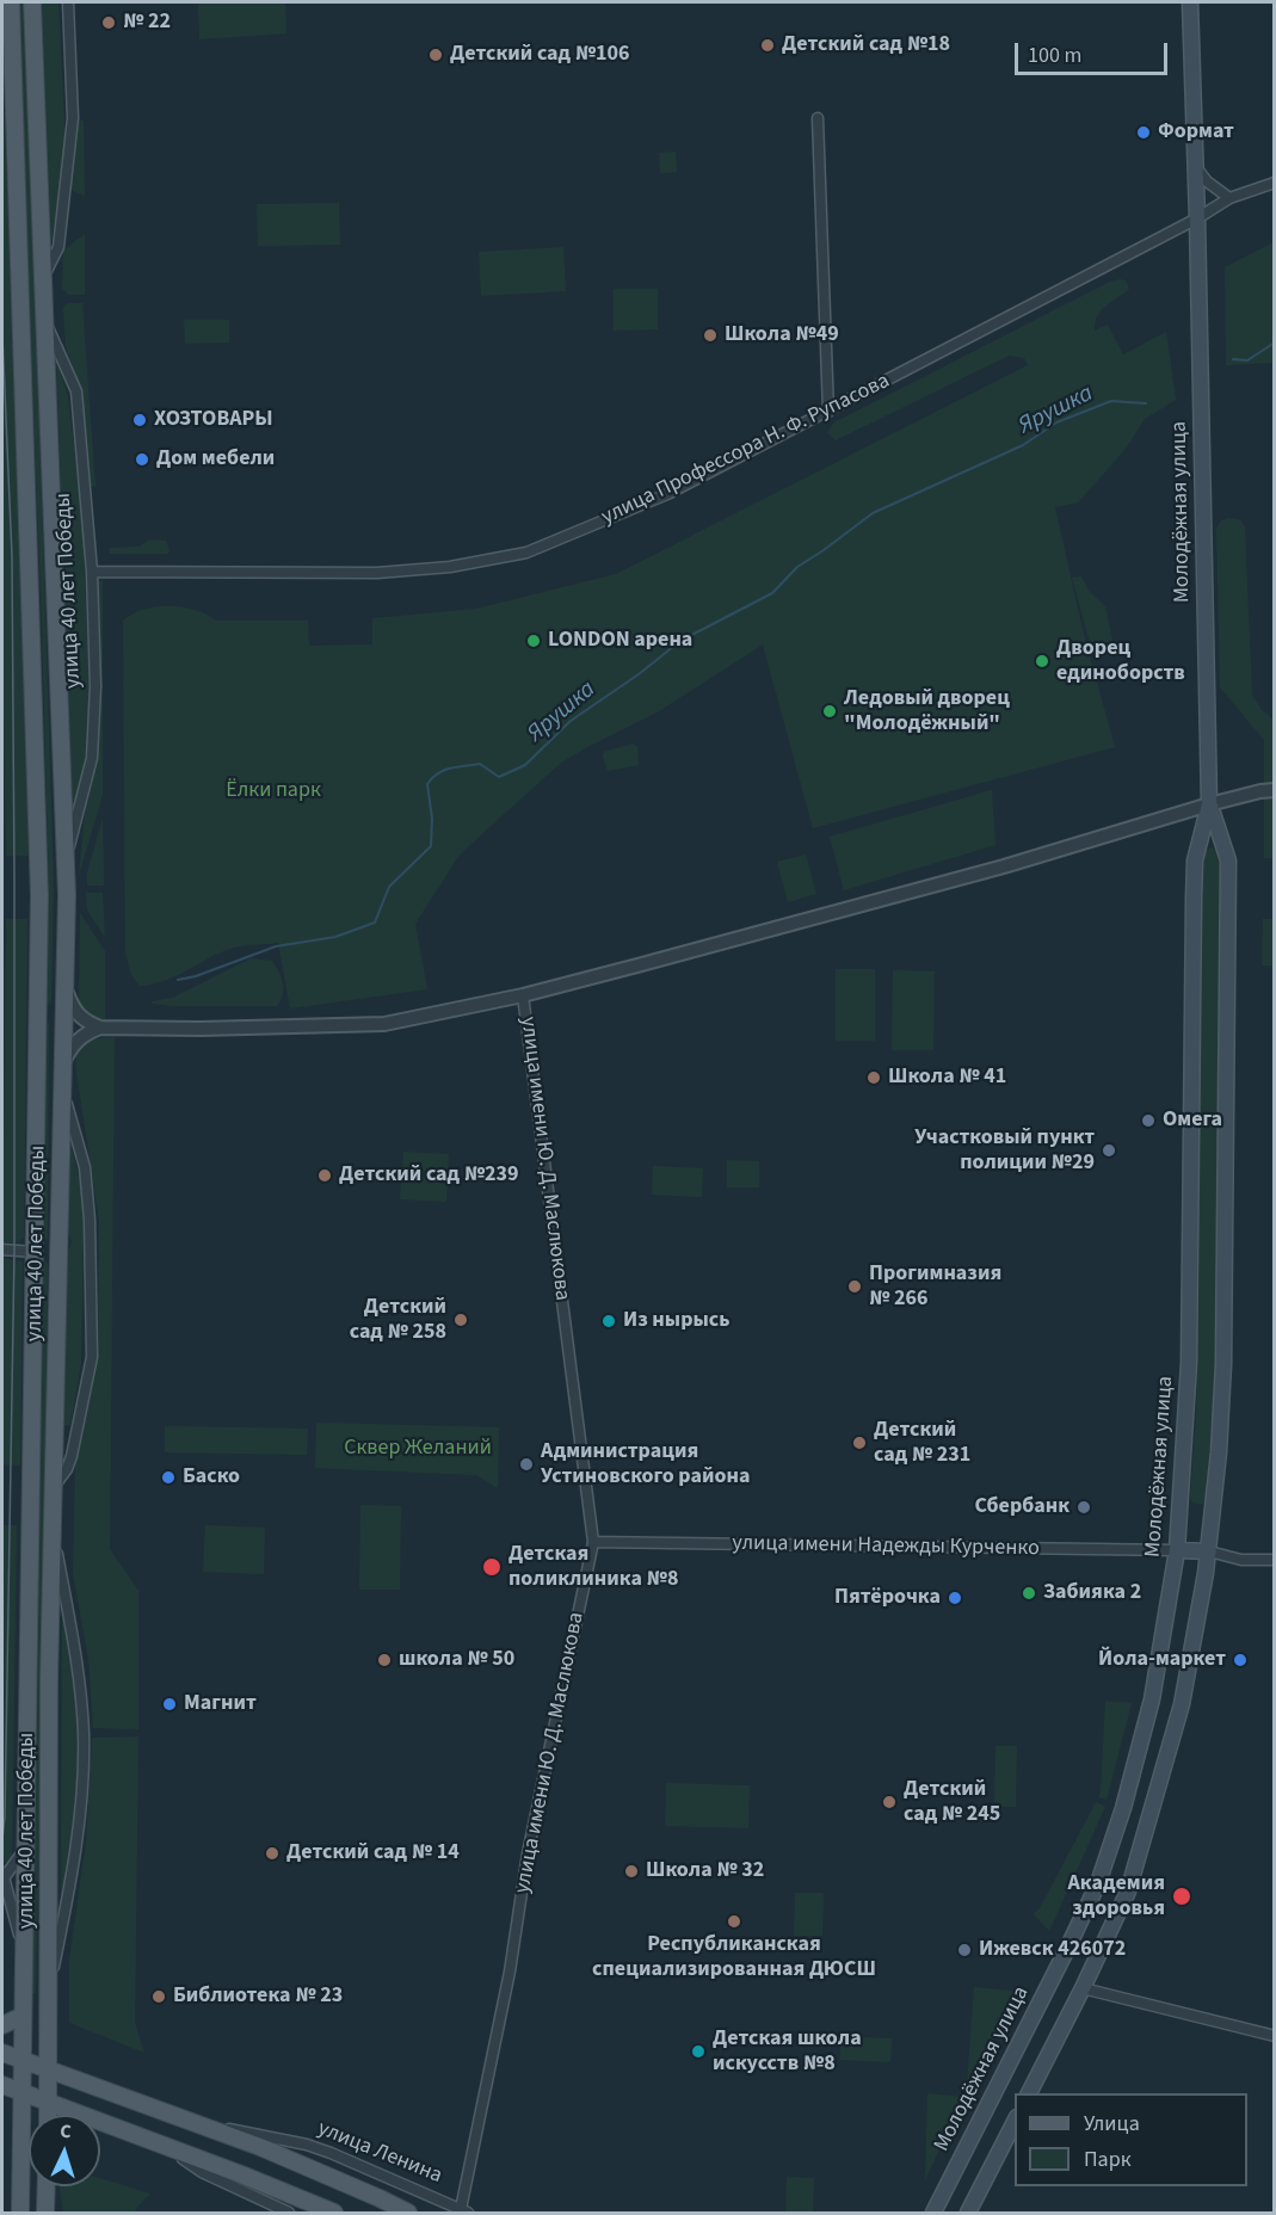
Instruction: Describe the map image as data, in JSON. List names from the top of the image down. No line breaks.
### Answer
{"streets":{"main road":["Молодёжная улица","улица 40 лет Победы","улица Ленина"],"street":["улица Профессора Н. Ф. Рупасова","улица имени Ю. Д. Маслюкова","улица имени Надежды Курченко"]},"crossings":[["улица Профессора Н. Ф. Рупасова","Молодёжная улица"],["улица Профессора Н. Ф. Рупасова","улица 40 лет Победы"],["Молодёжная улица","улица имени Надежды Курченко"],["улица 40 лет Победы","улица Ленина"],["улица имени Ю. Д. Маслюкова","улица имени Надежды Курченко"],["улица имени Ю. Д. Маслюкова","улица Ленина"]],"water":["Ярушка"],"parks":["Ёлки парк","Сквер Желаний"],"places":["№ 22","Детский сад №18","Детский сад №106","Формат","Школа №49","ХОЗТОВАРЫ","Дом мебели","LONDON арена","Дворец единоборств","Ледовый дворец \"Молодёжный\"","Школа № 41","Омега","Участковый пункт полиции №29","Детский сад №239","Прогимназия № 266","Детский сад № 258","Из нырысь","Детский сад № 231","Администрация Устиновского района","Баско","Сбербанк","Детская поликлиника №8","Забияка 2","Пятёрочка","школа № 50","Йола-маркет","Магнит","Детский сад № 245","Детский сад № 14","Школа № 32","Академия здоровья","Республиканская специализированная ДЮСШ","Ижевск 426072","Библиотека № 23","Детская школа искусств №8"],"legend":["Улица","Парк"],"scale_bar":"100 m","north":"top"}
